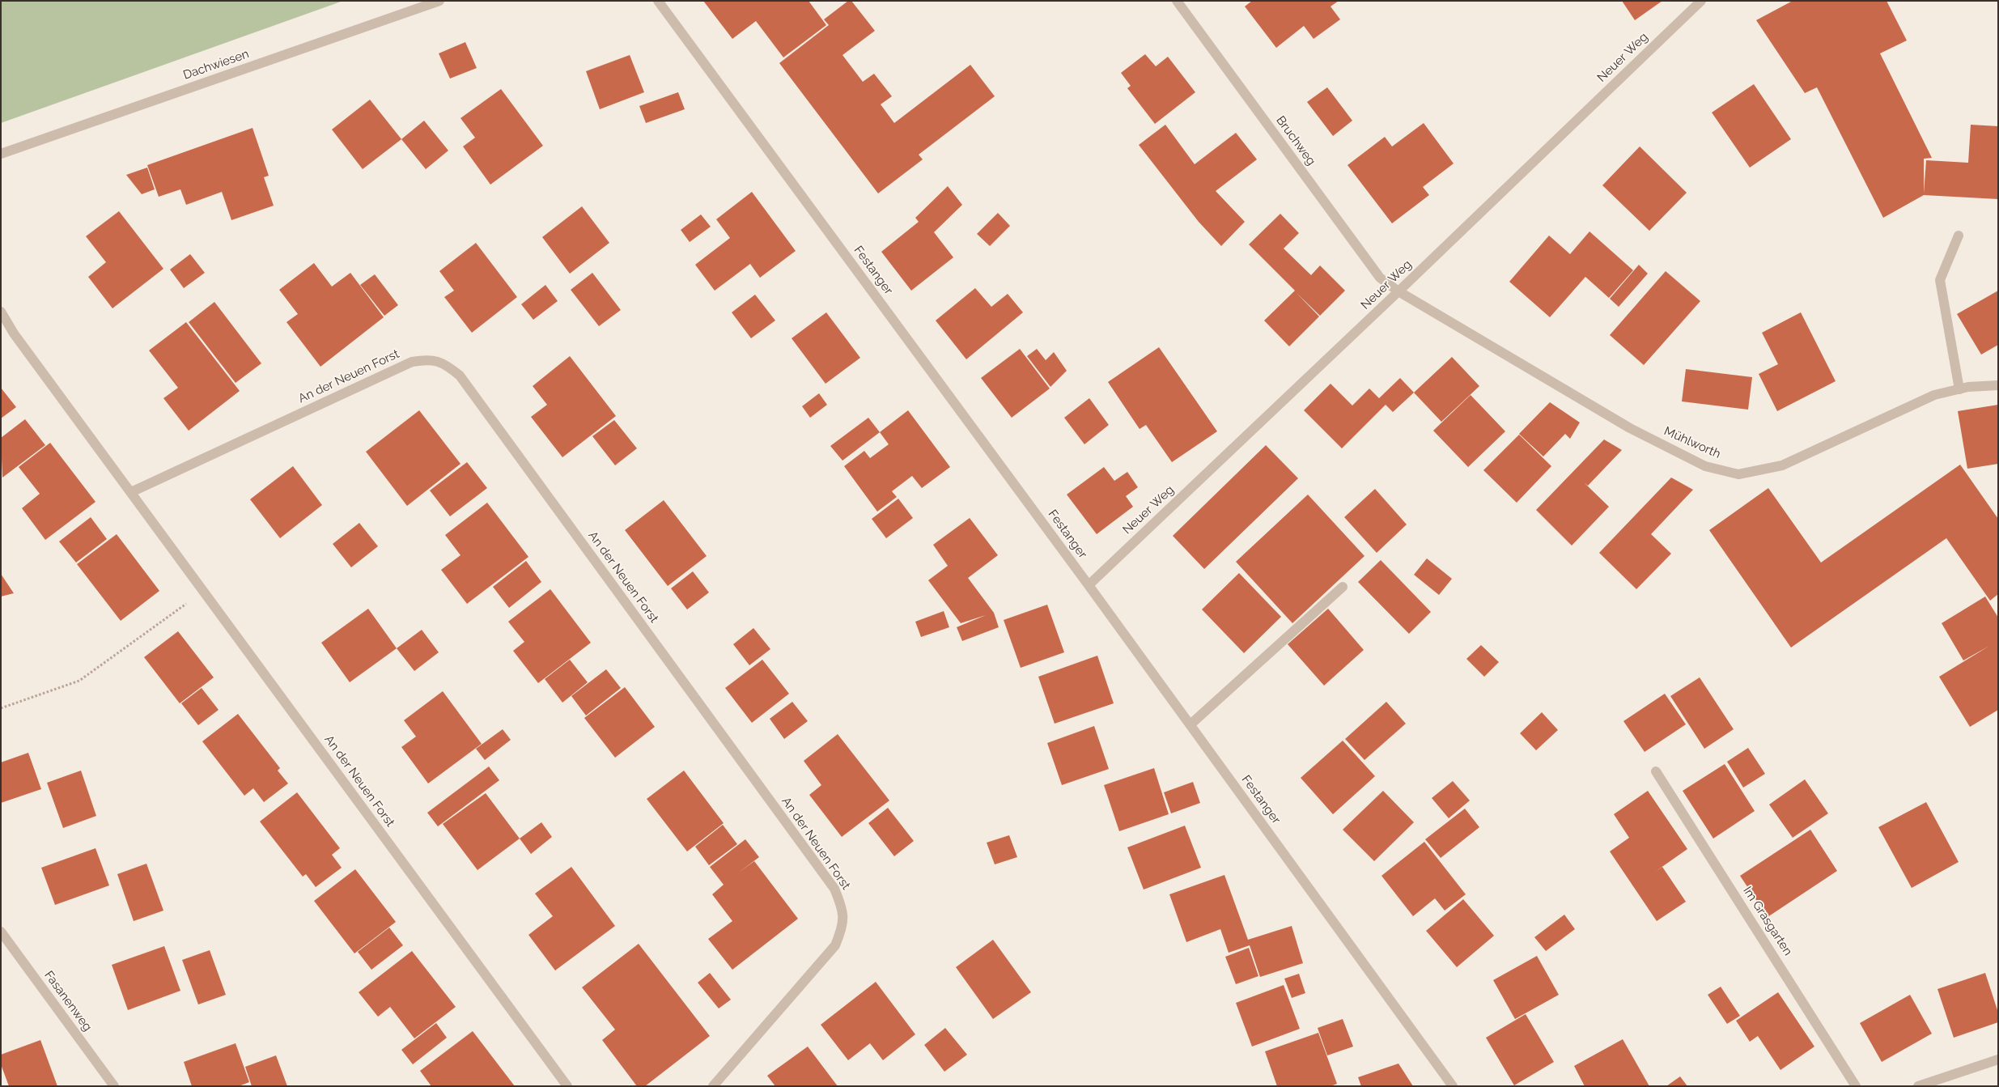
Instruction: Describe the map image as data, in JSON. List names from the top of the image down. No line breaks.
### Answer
{"streets":{"street":["Neuer Weg","Dachwiesen","Bruchweg","Festanger","An der Neuen Forst","Mühlworth","Im Grasgarten","Fasanenweg"]},"crossings":[["Neuer Weg","Bruchweg"],["Neuer Weg","Festanger"],["Neuer Weg","Mühlworth"],["Bruchweg","Mühlworth"]]}
